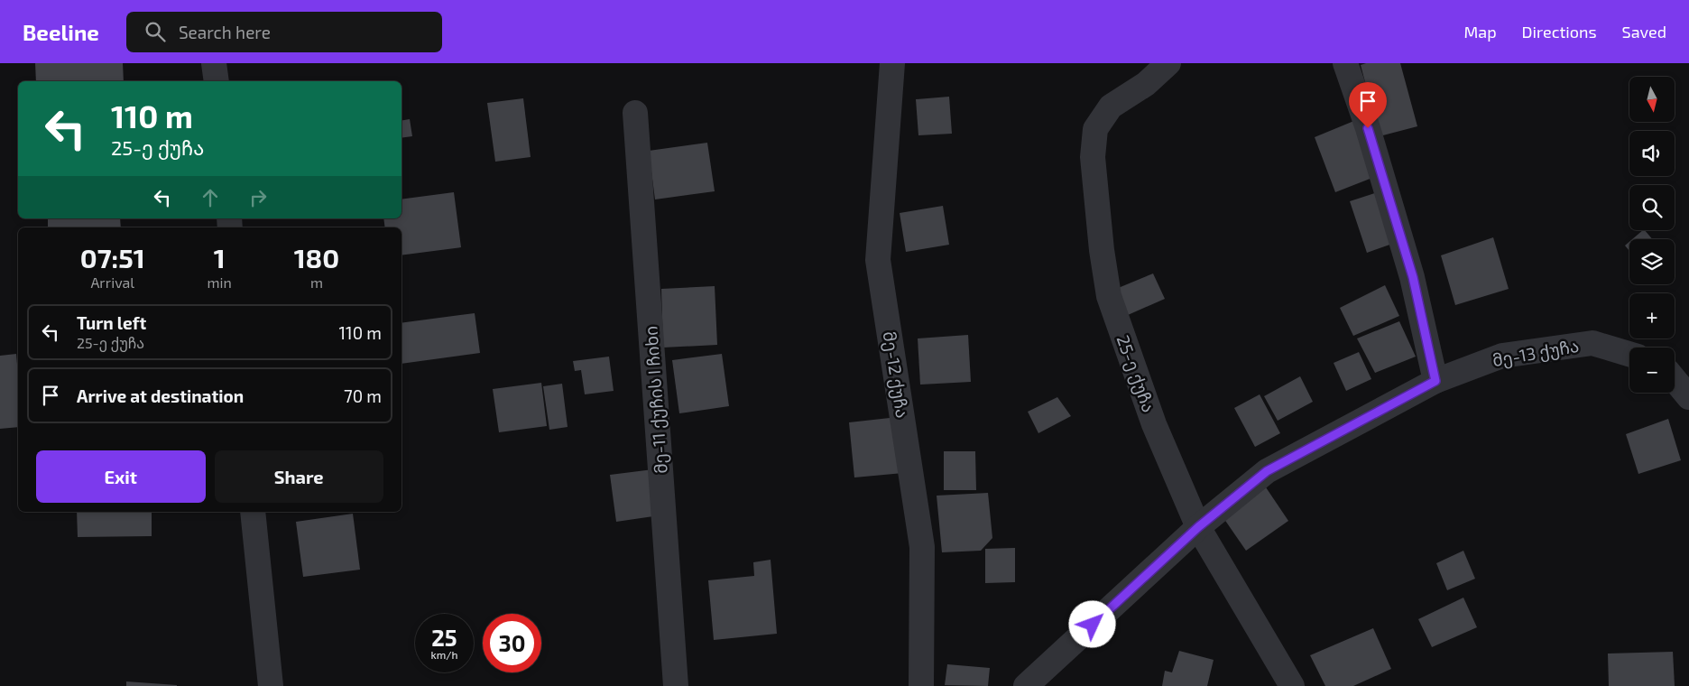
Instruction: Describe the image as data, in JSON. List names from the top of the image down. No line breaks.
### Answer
{"streets":{"street":["მე-13 ქუჩა","25-ე ქუჩა","მე-12 ქუჩა","მე-11 ქუჩის I ჩიხი"]},"crossings":[["მე-13 ქუჩა","25-ე ქუჩა"]],"north":"bottom","page":{"header":"Beeline","search":"Search here","nav":["Map","Directions","Saved"],"map_buttons":["+","−"],"turn":["110 m","25-ე ქუჩა"],"eta":["07:51","Arrival","1","min","180","m"],"list":[{"name":"Turn left","note":"25-ე ქუჩა","value":"110 m"},{"name":"Arrive at destination","value":"70 m"}],"buttons":["Exit","Share"],"speed":"25 km/h","limit":"30"}}
